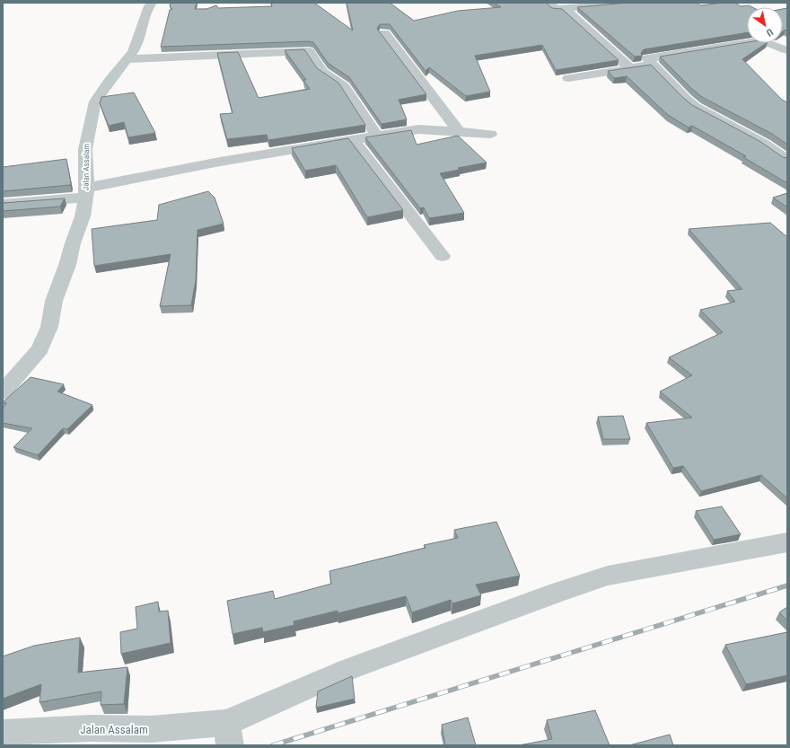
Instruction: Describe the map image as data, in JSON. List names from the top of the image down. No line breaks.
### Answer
{"streets":{"street":["Jalan Assalam"]},"north":"bottom right"}
